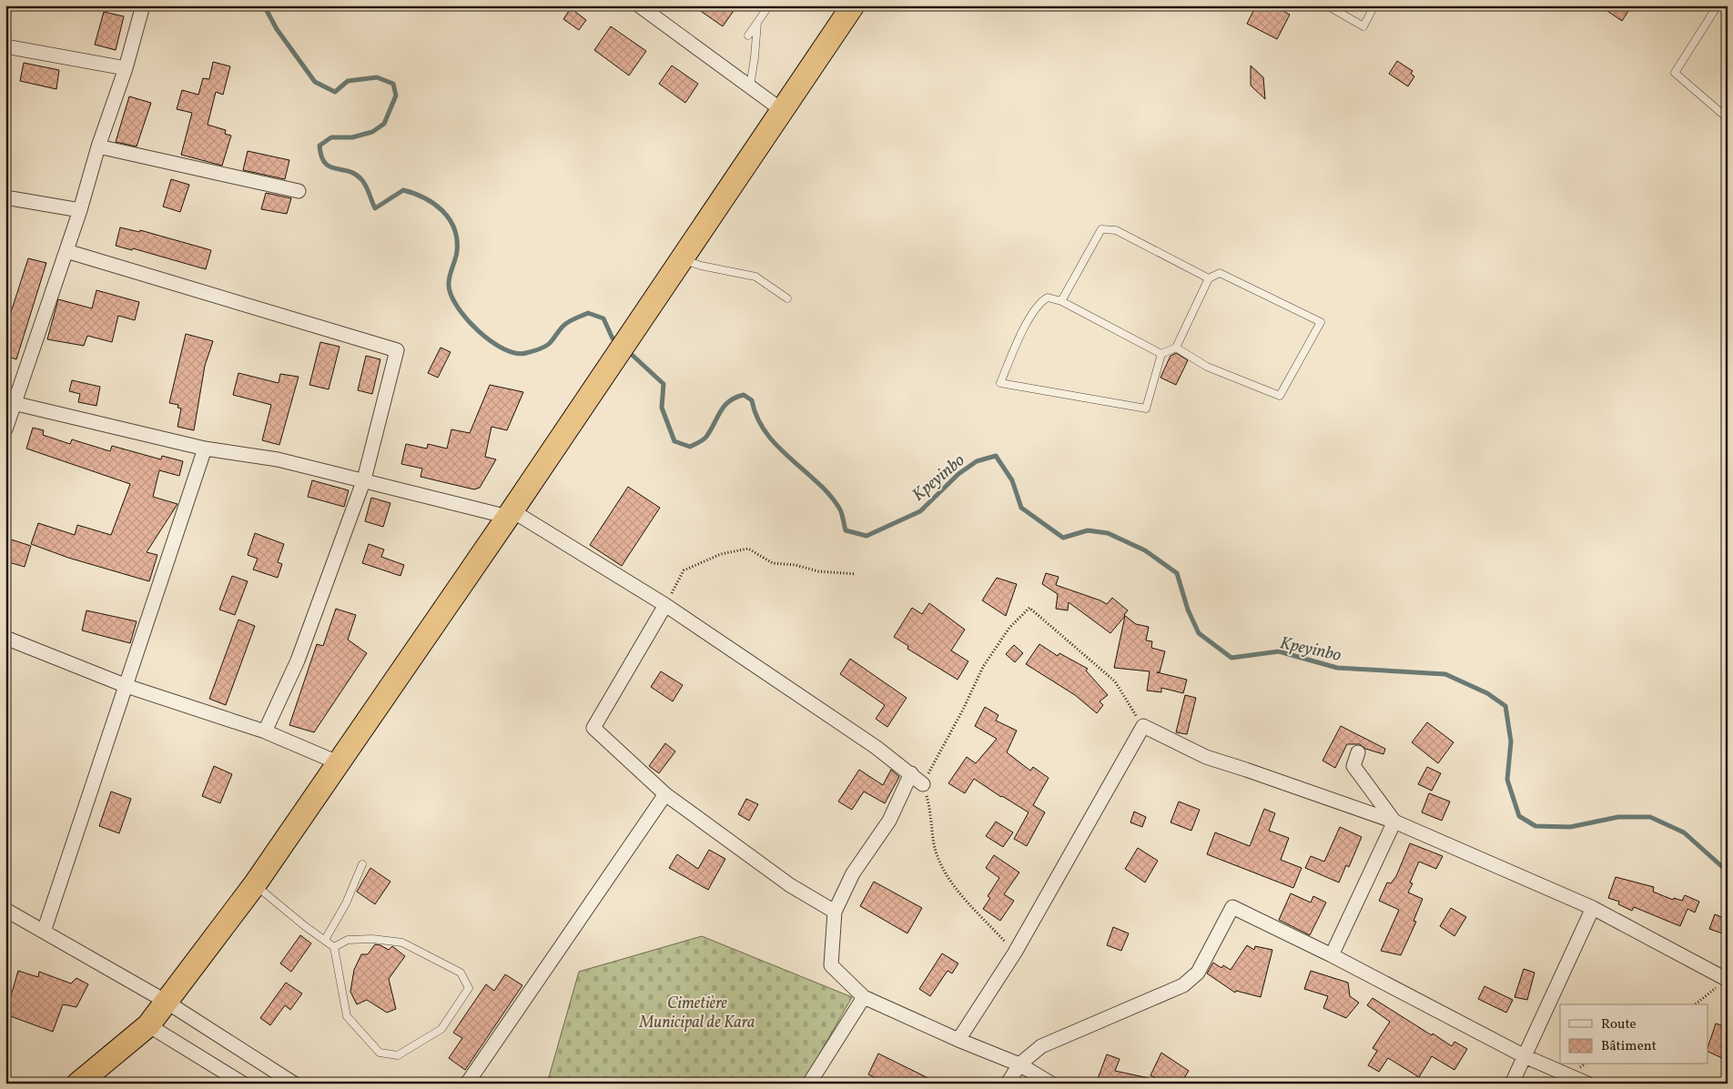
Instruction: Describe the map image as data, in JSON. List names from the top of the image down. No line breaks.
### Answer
{"water":["Kpeyinbo"],"parks":["Cimetière Municipal de Kara"],"legend":["Route","Bâtiment"]}
